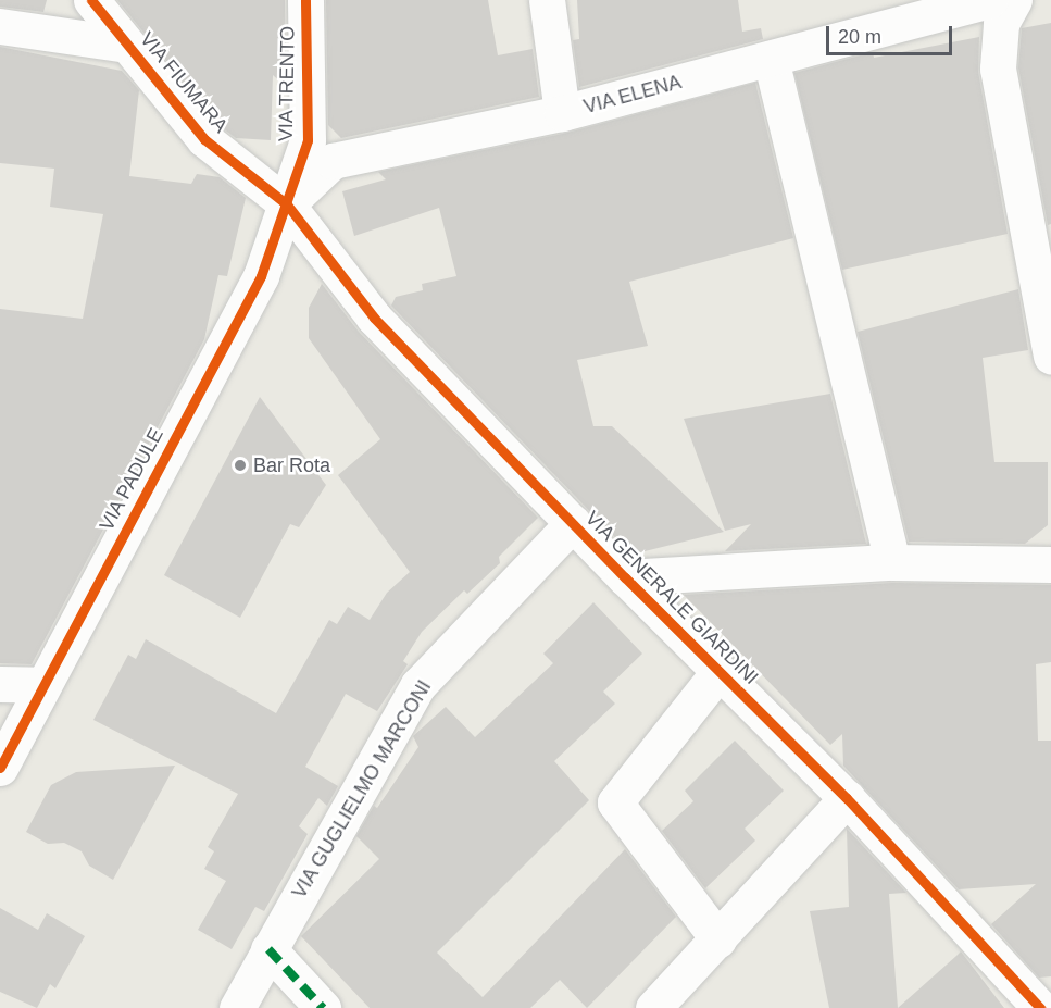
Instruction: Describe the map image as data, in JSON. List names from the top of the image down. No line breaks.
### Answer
{"streets":{"street":["VIA FIUMARA","VIA TRENTO","VIA ELENA","VIA PADULE","VIA GENERALE GIARDINI","VIA GUGLIELMO MARCONI"]},"crossings":[["VIA FIUMARA","VIA TRENTO"],["VIA FIUMARA","VIA ELENA"],["VIA FIUMARA","VIA PADULE"],["VIA FIUMARA","VIA GENERALE GIARDINI"],["VIA TRENTO","VIA ELENA"],["VIA TRENTO","VIA PADULE"],["VIA TRENTO","VIA GENERALE GIARDINI"],["VIA ELENA","VIA PADULE"],["VIA ELENA","VIA GENERALE GIARDINI"],["VIA PADULE","VIA GENERALE GIARDINI"],["VIA GENERALE GIARDINI","VIA GUGLIELMO MARCONI"]],"places":["Bar Rota"],"scale_bar":"20 m"}
